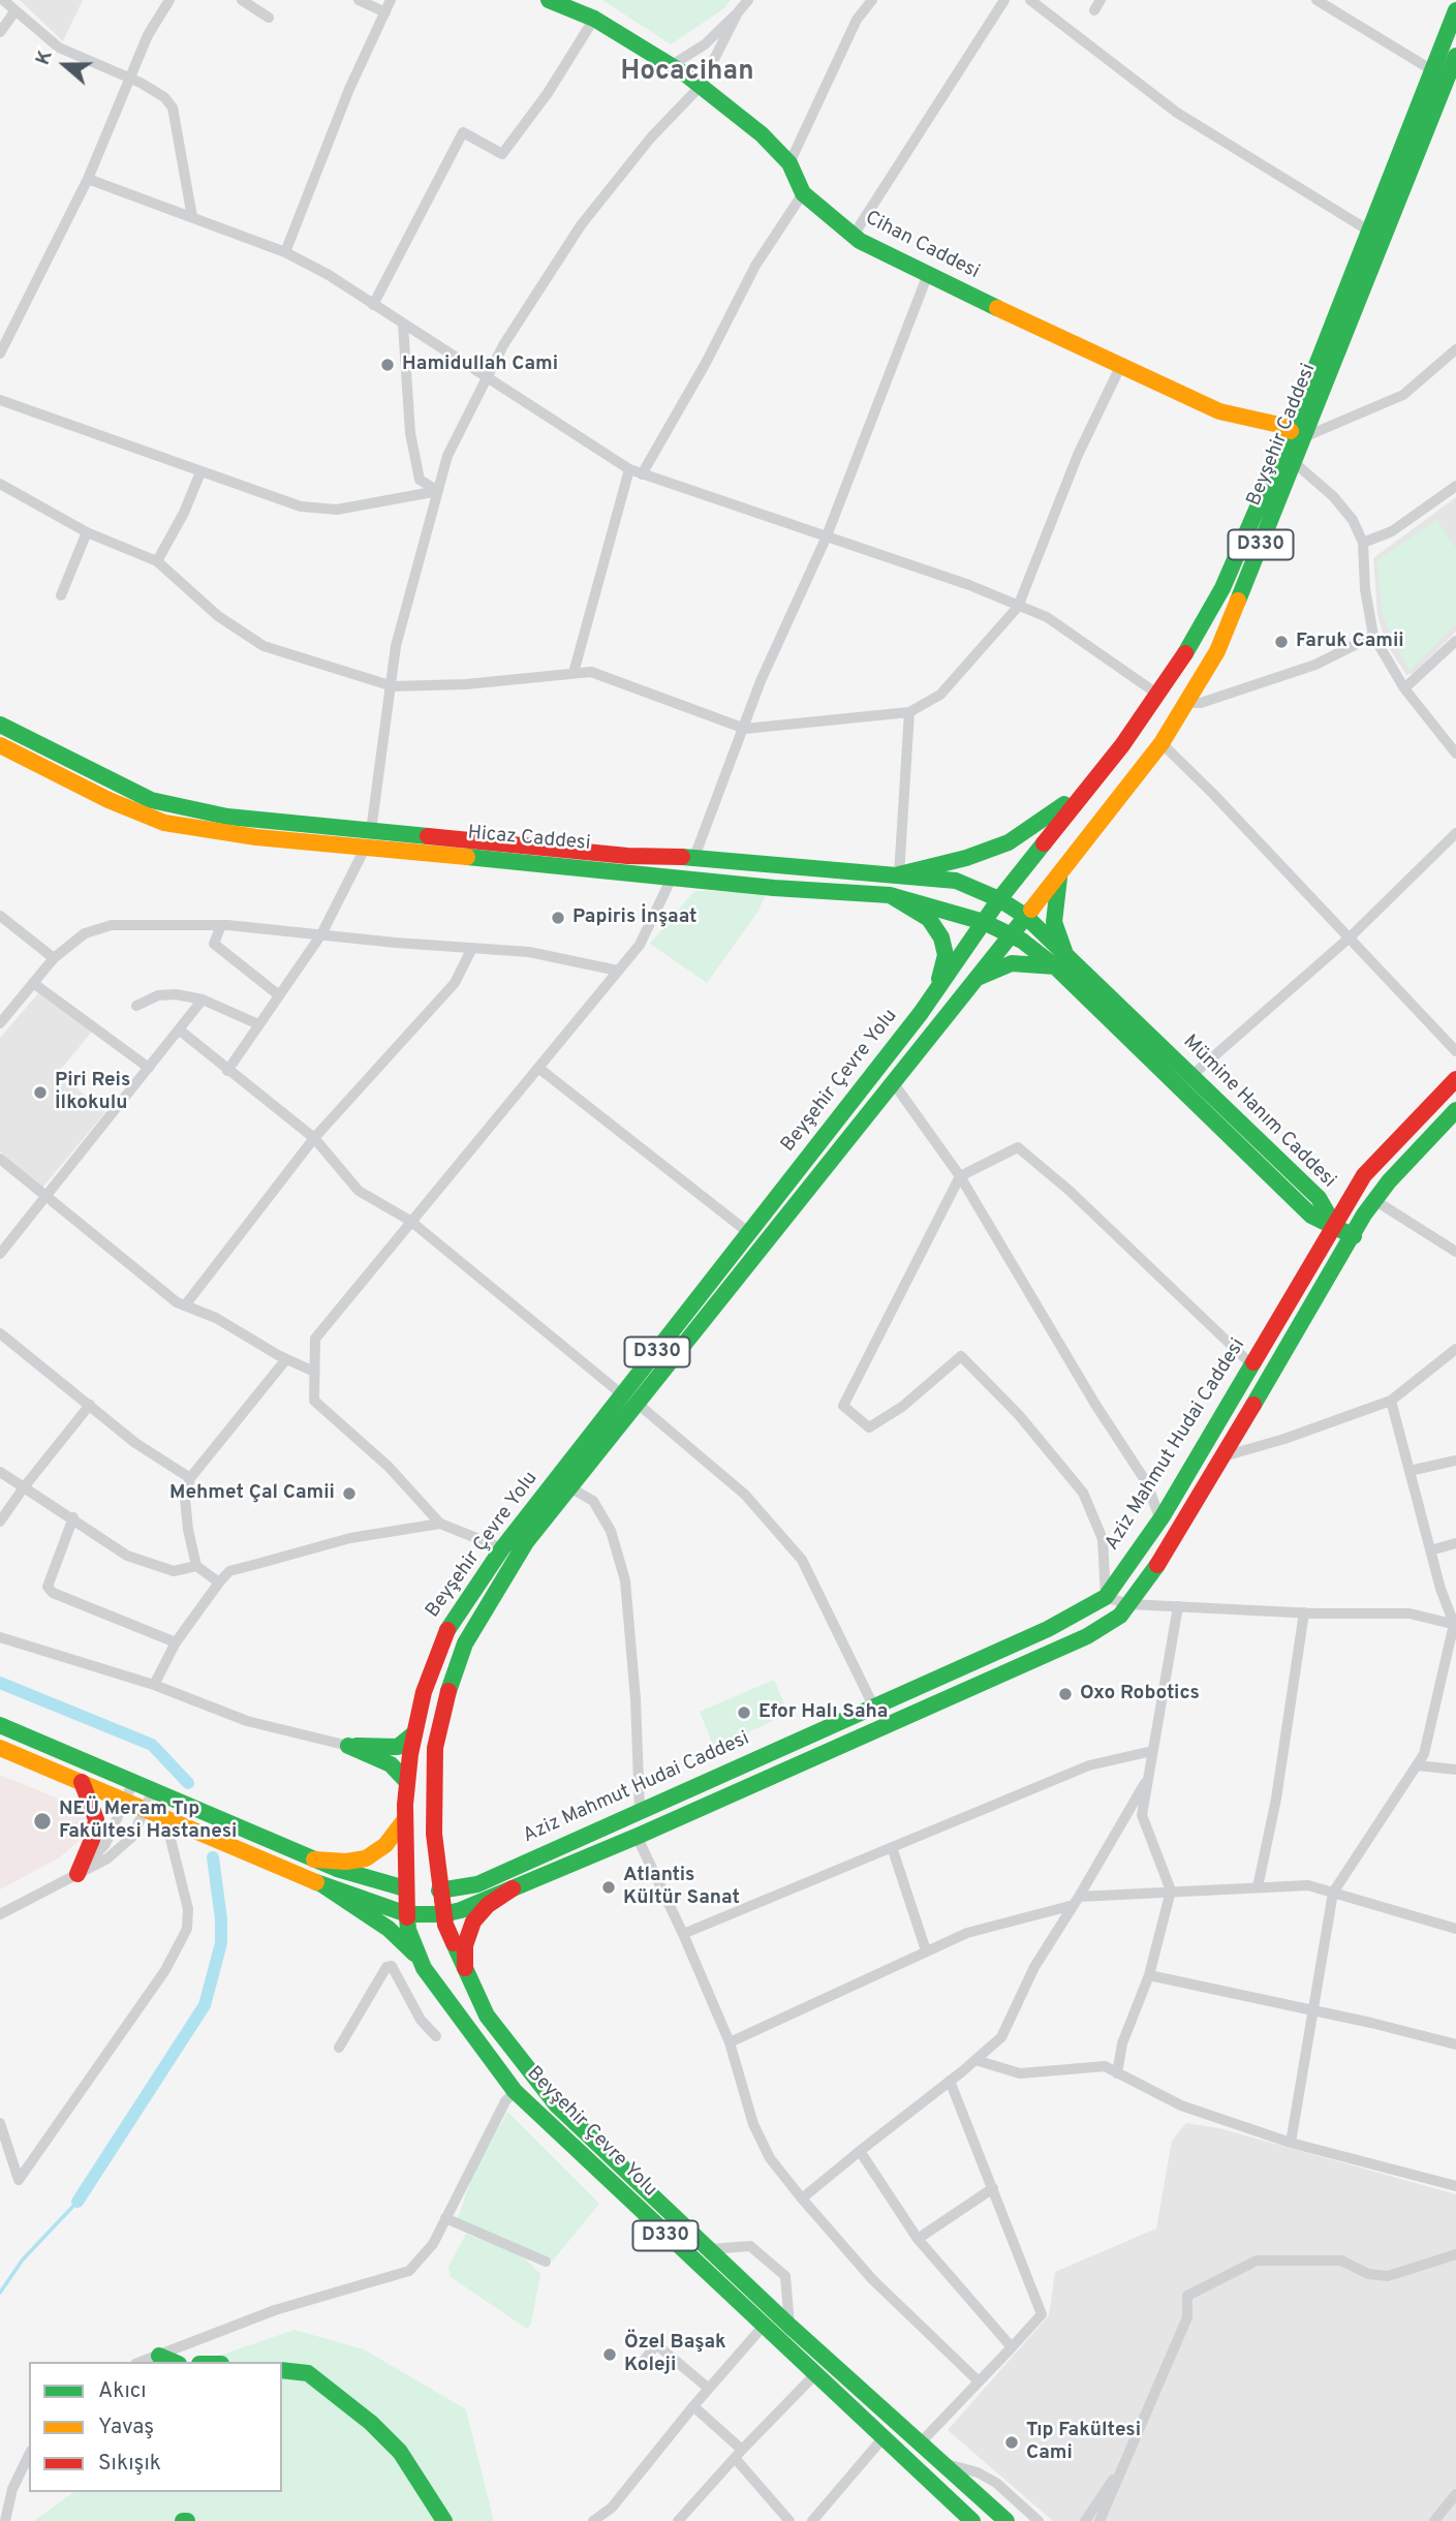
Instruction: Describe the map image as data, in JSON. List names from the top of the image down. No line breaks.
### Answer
{"streets":{"main road":["Cihan Caddesi","Beyşehir Caddesi","D330","Hicaz Caddesi","Beyşehir Çevre Yolu","Mümine Hanım Caddesi","Aziz Mahmut Hudai Caddesi"]},"crossings":[["Cihan Caddesi","Beyşehir Caddesi"],["Beyşehir Caddesi","Hicaz Caddesi"],["Beyşehir Caddesi","Beyşehir Çevre Yolu"],["Beyşehir Caddesi","Mümine Hanım Caddesi"],["Hicaz Caddesi","Beyşehir Çevre Yolu"],["Hicaz Caddesi","Mümine Hanım Caddesi"],["Beyşehir Çevre Yolu","Aziz Mahmut Hudai Caddesi"],["Mümine Hanım Caddesi","Aziz Mahmut Hudai Caddesi"]],"districts":["Hocacihan"],"places":["Hamidullah Cami","Faruk Camii","Papiris İnşaat","Piri Reis İlkokulu","Mehmet Çal Camii","Oxo Robotics","Efor Halı Saha","NEÜ Meram Tıp Fakültesi Hastanesi","Atlantis Kültür Sanat","Özel Başak Koleji","Tıp Fakültesi Cami"],"legend":["Akıcı","Yavaş","Sıkışık"],"north":"left"}
